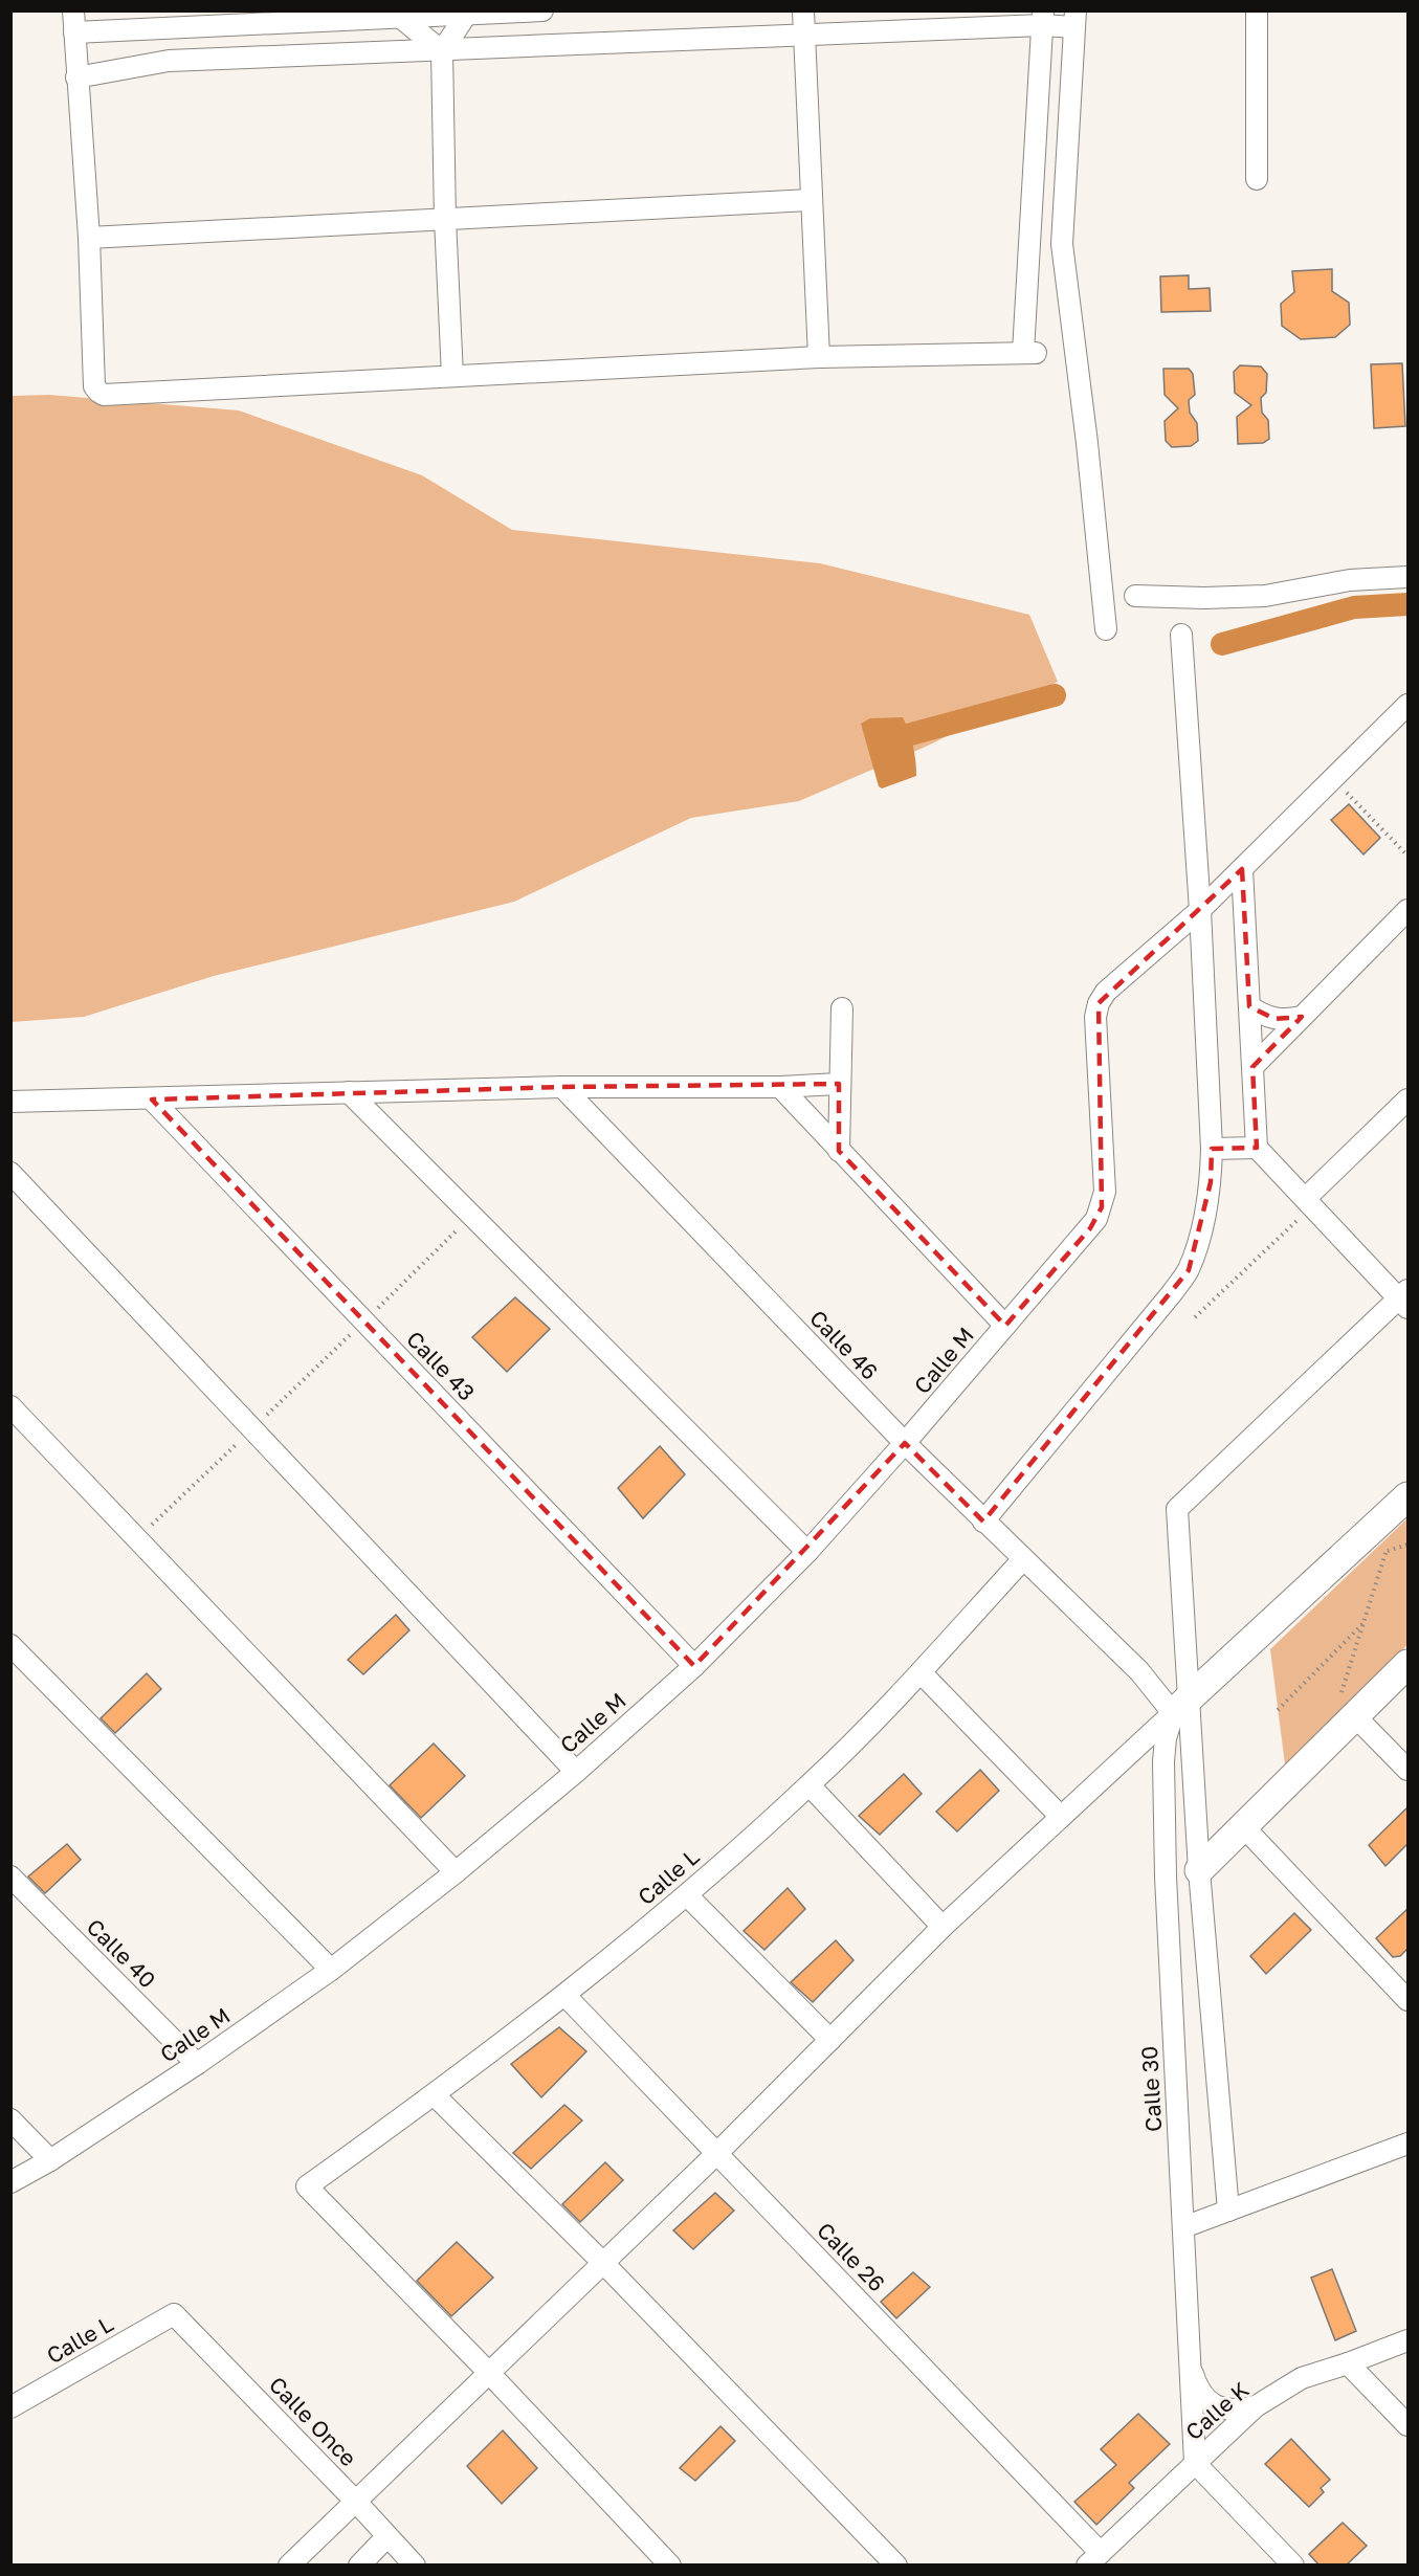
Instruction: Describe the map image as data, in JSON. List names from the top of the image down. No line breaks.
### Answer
{"streets":{"street":["Calle 46","Calle M","Calle 43","Calle L","Calle 40","Calle 30","Calle 26","Calle K","Calle Once"]},"crossings":[["Calle 46","Calle M"],["Calle 46","Calle L"],["Calle 46","Calle 30"],["Calle M","Calle 43"],["Calle M","Calle 40"],["Calle L","Calle 26"],["Calle L","Calle Once"],["Calle 30","Calle K"],["Calle 26","Calle K"]]}
